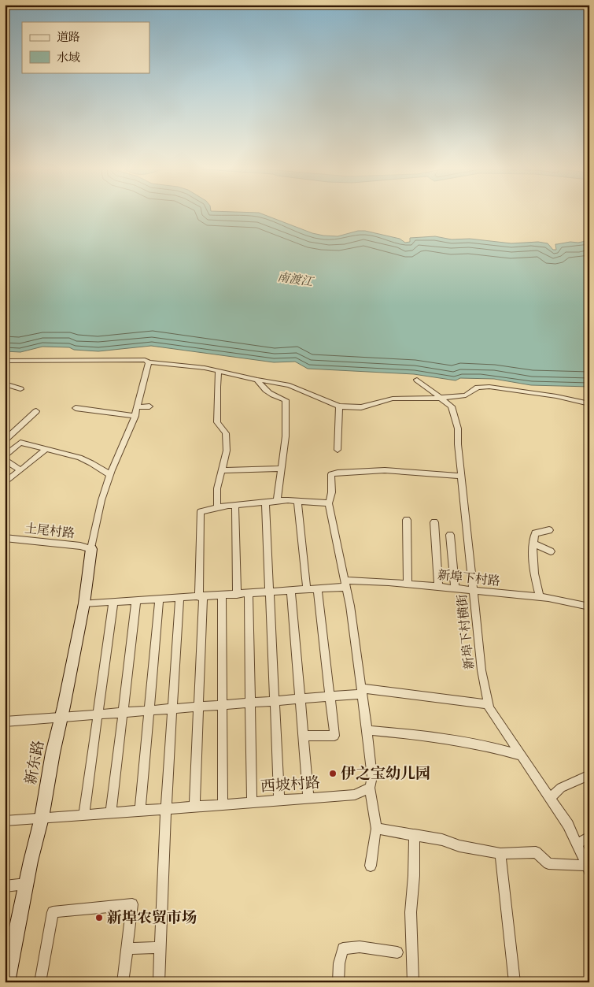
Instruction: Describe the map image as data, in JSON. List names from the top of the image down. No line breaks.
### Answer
{"streets":{"street":["土尾村路","新埠下村路","新埠下村横街","新东路","西坡村路"]},"crossings":[["土尾村路","新东路"],["新埠下村路","新埠下村横街"],["新东路","西坡村路"]],"water":["南渡江"],"places":["伊之宝幼儿园","新埠农贸市场"],"legend":["道路","水域"]}
